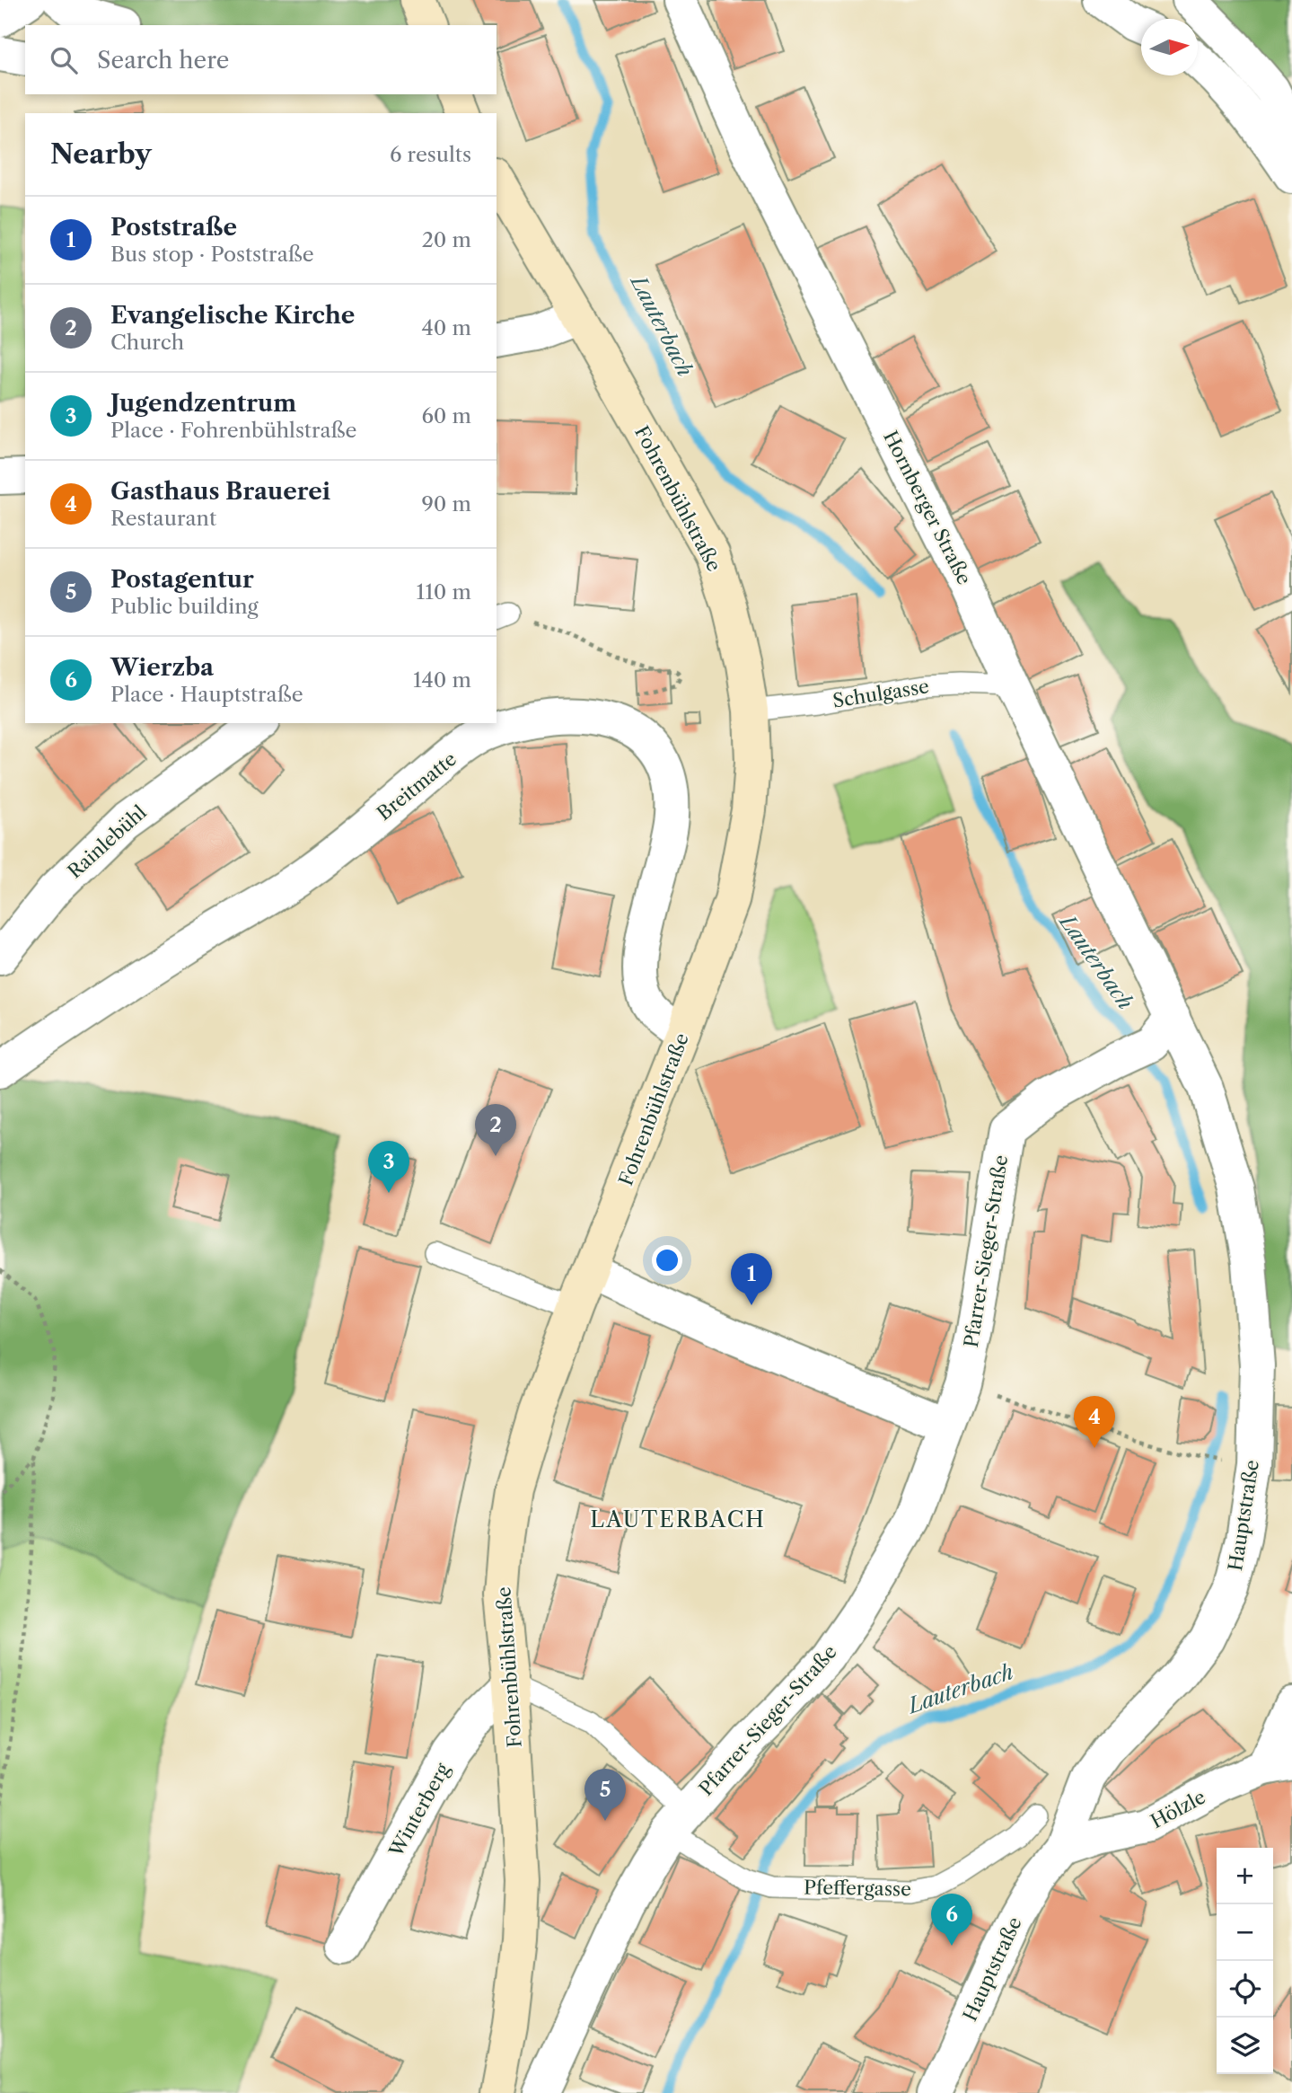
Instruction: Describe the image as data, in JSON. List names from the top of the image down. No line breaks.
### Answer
{"streets":{"main road":["Fohrenbühlstraße"],"street":["Hornberger Straße","Breitmatte","Rainlebühl","Pfarrer-Sieger-Straße","Hauptstraße","Hölzle","Winterberg"],"lane":["Schulgasse","Pfeffergasse"]},"crossings":[["Fohrenbühlstraße","Schulgasse"],["Fohrenbühlstraße","Breitmatte"],["Fohrenbühlstraße","Winterberg"],["Fohrenbühlstraße","Pfeffergasse"],["Hornberger Straße","Schulgasse"],["Hornberger Straße","Pfarrer-Sieger-Straße"],["Hornberger Straße","Hauptstraße"],["Pfarrer-Sieger-Straße","Hauptstraße"],["Pfarrer-Sieger-Straße","Pfeffergasse"],["Hauptstraße","Hölzle"],["Winterberg","Pfeffergasse"]],"districts":["LAUTERBACH"],"water":["Lauterbach"],"north":"right","page":{"search":"Search here","heading":["Nearby","6 results"],"list":[{"mark":"1","name":"Poststraße","note":"Bus stop · Poststraße","value":"20 m"},{"mark":"2","name":"Evangelische Kirche","note":"Church","value":"40 m"},{"mark":"3","name":"Jugendzentrum","note":"Place · Fohrenbühlstraße","value":"60 m"},{"mark":"4","name":"Gasthaus Brauerei","note":"Restaurant","value":"90 m"},{"mark":"5","name":"Postagentur","note":"Public building","value":"110 m"},{"mark":"6","name":"Wierzba","note":"Place · Hauptstraße","value":"140 m"}],"pins":["2","3","1","4","5","6"],"map_buttons":["+","−"]}}
